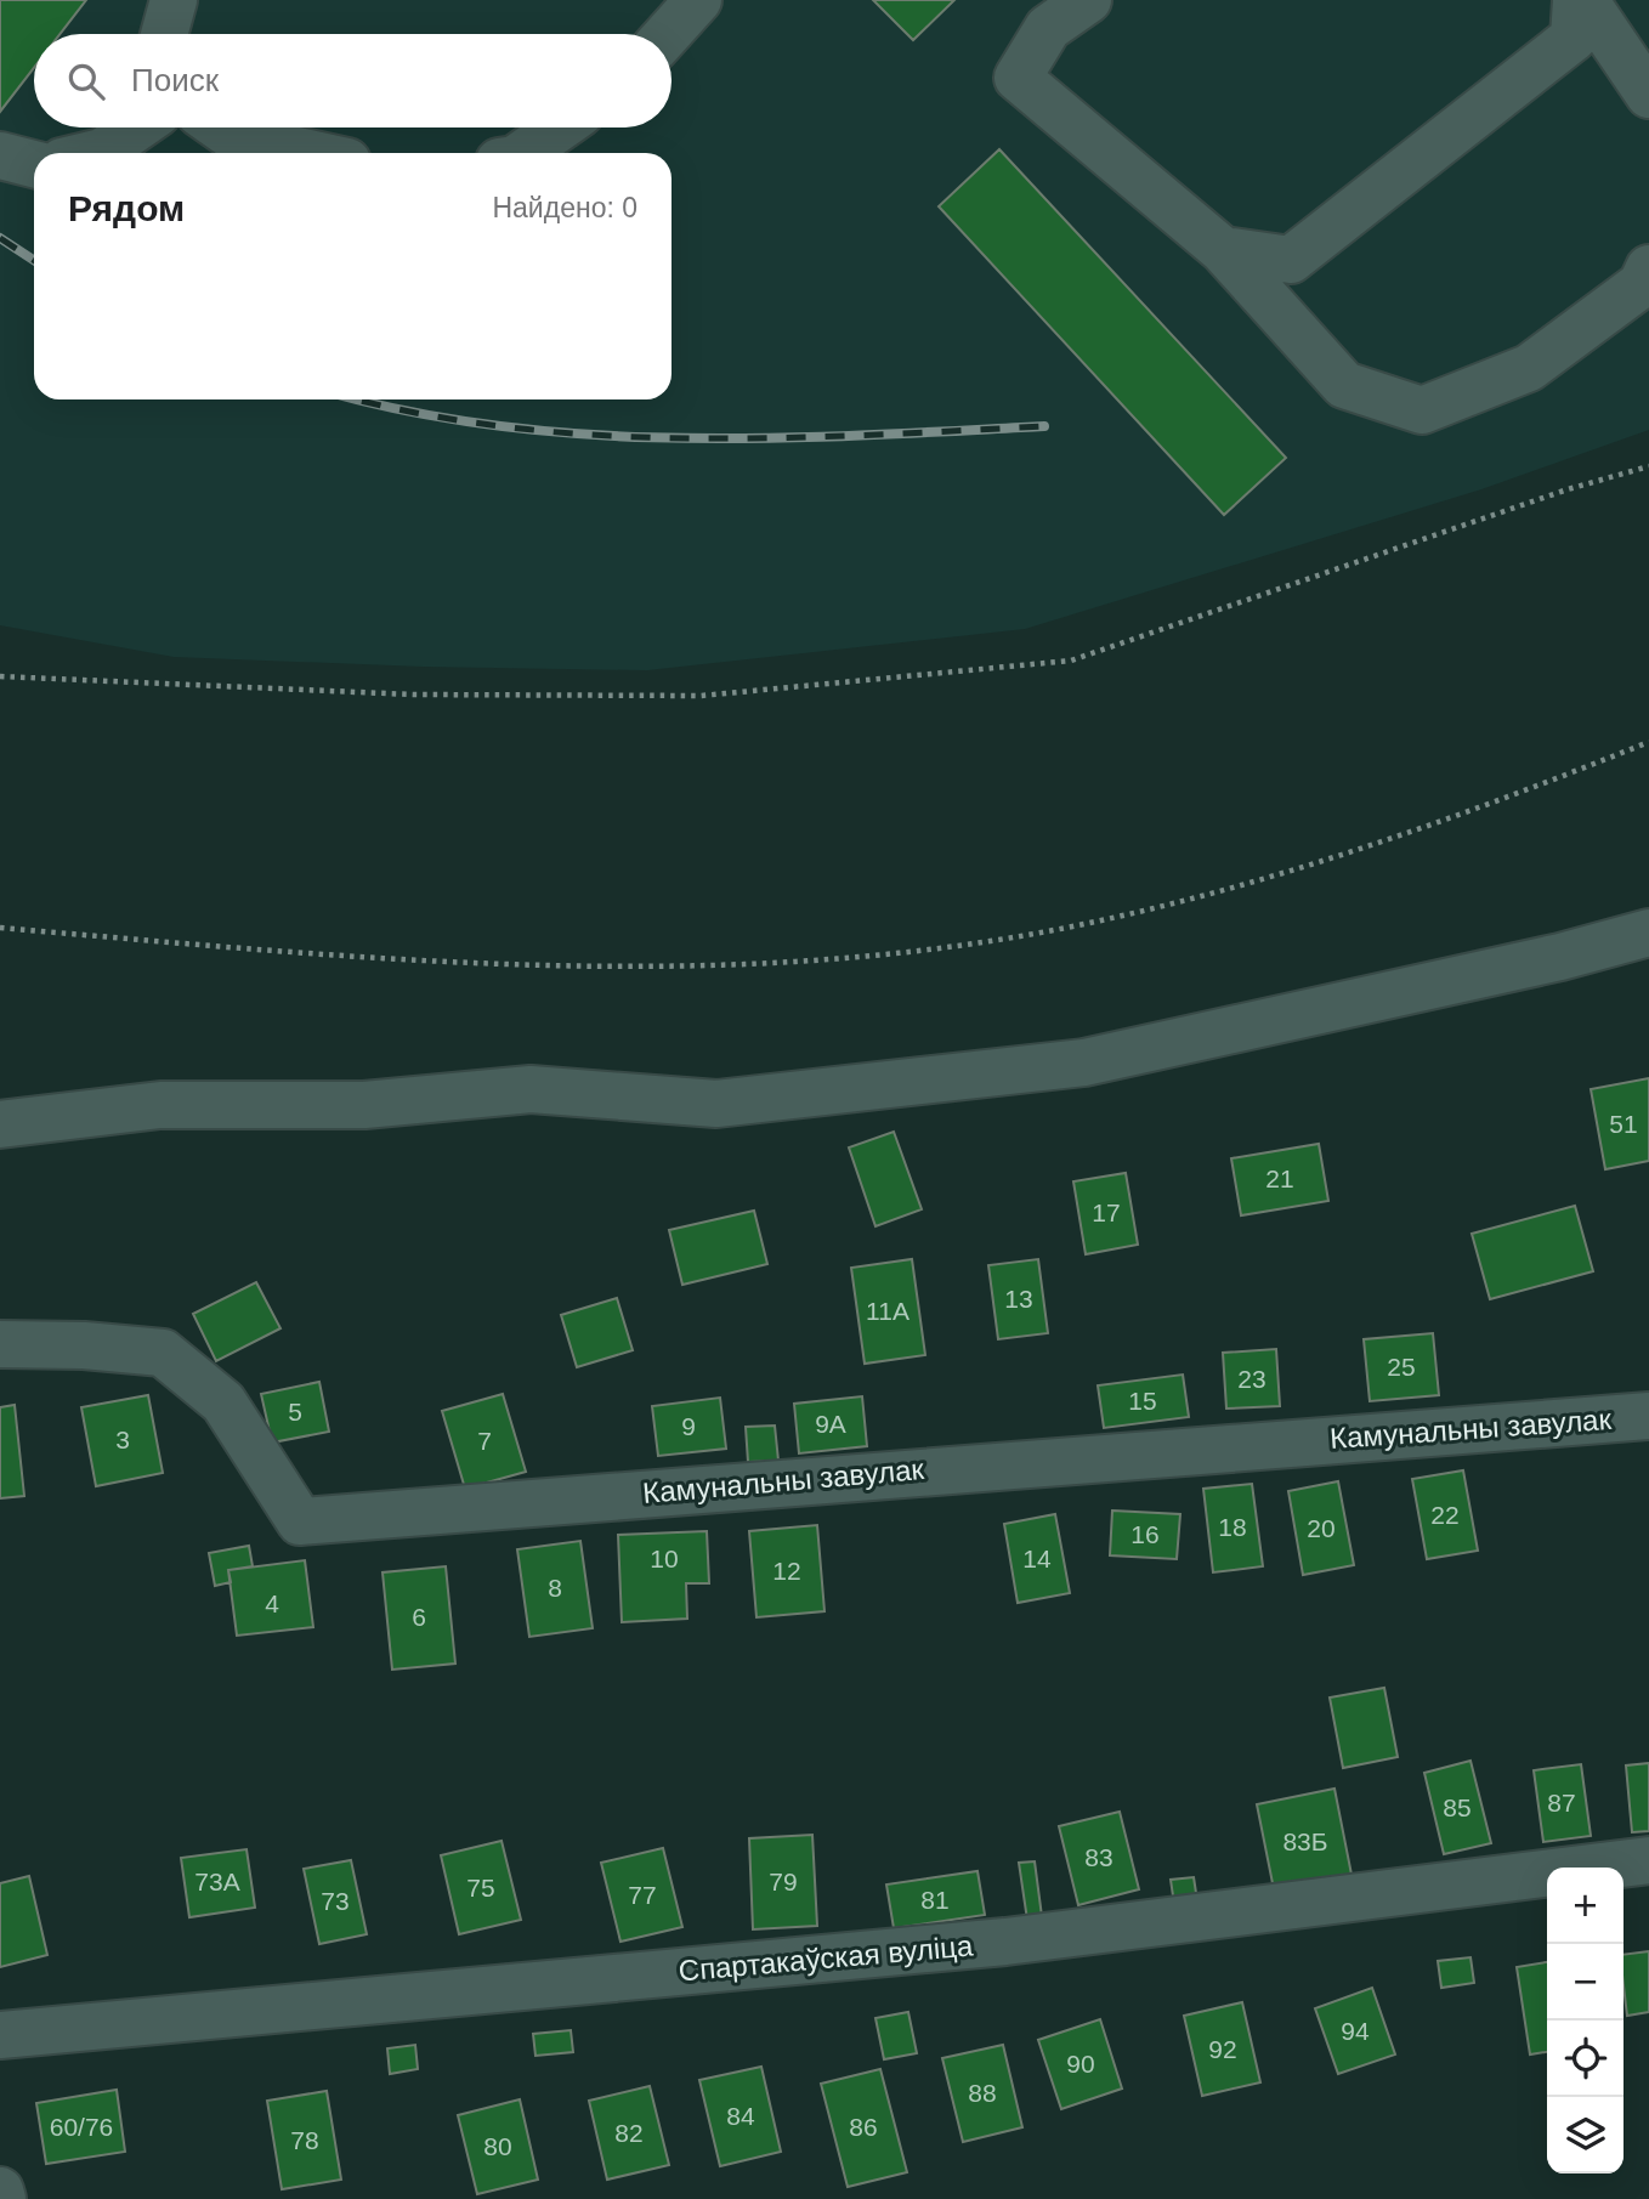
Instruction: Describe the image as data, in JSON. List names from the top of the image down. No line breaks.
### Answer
{"streets":{"street":["Камунальны завулак","Спартакаўская вуліца"]},"house_numbers":["51","21","17","13","11А","25","23","15","5","9А","9","3","7","22","18","20","16","10","14","12","8","4","6","87","85","83Б","83","73А","79","75","77","81","73","94","92","90","88","84","60/76","86","82","78","80"],"page":{"search":"Поиск","heading":["Рядом","Найдено: 0"],"map_buttons":["+","−"]}}
